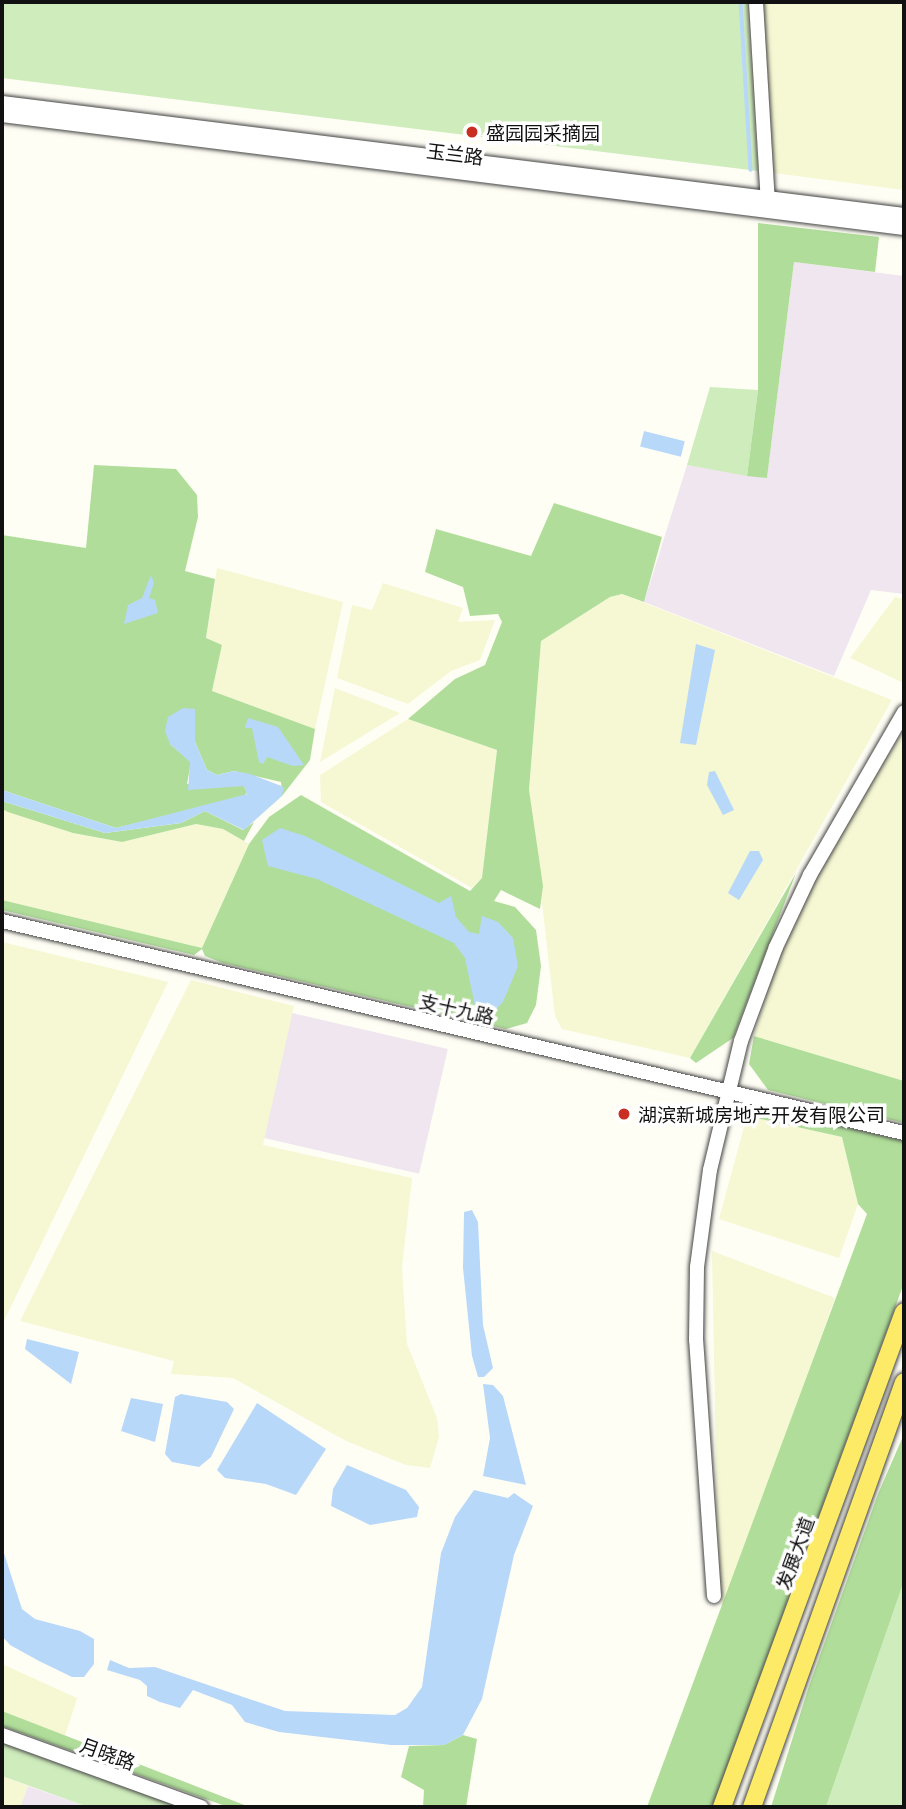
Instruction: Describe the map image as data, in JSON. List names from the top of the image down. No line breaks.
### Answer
{"streets":{"main road":["发展大道"],"street":["玉兰路","支十九路","月晓路"]},"places":["盛园园采摘园","湖滨新城房地产开发有限公司"]}
